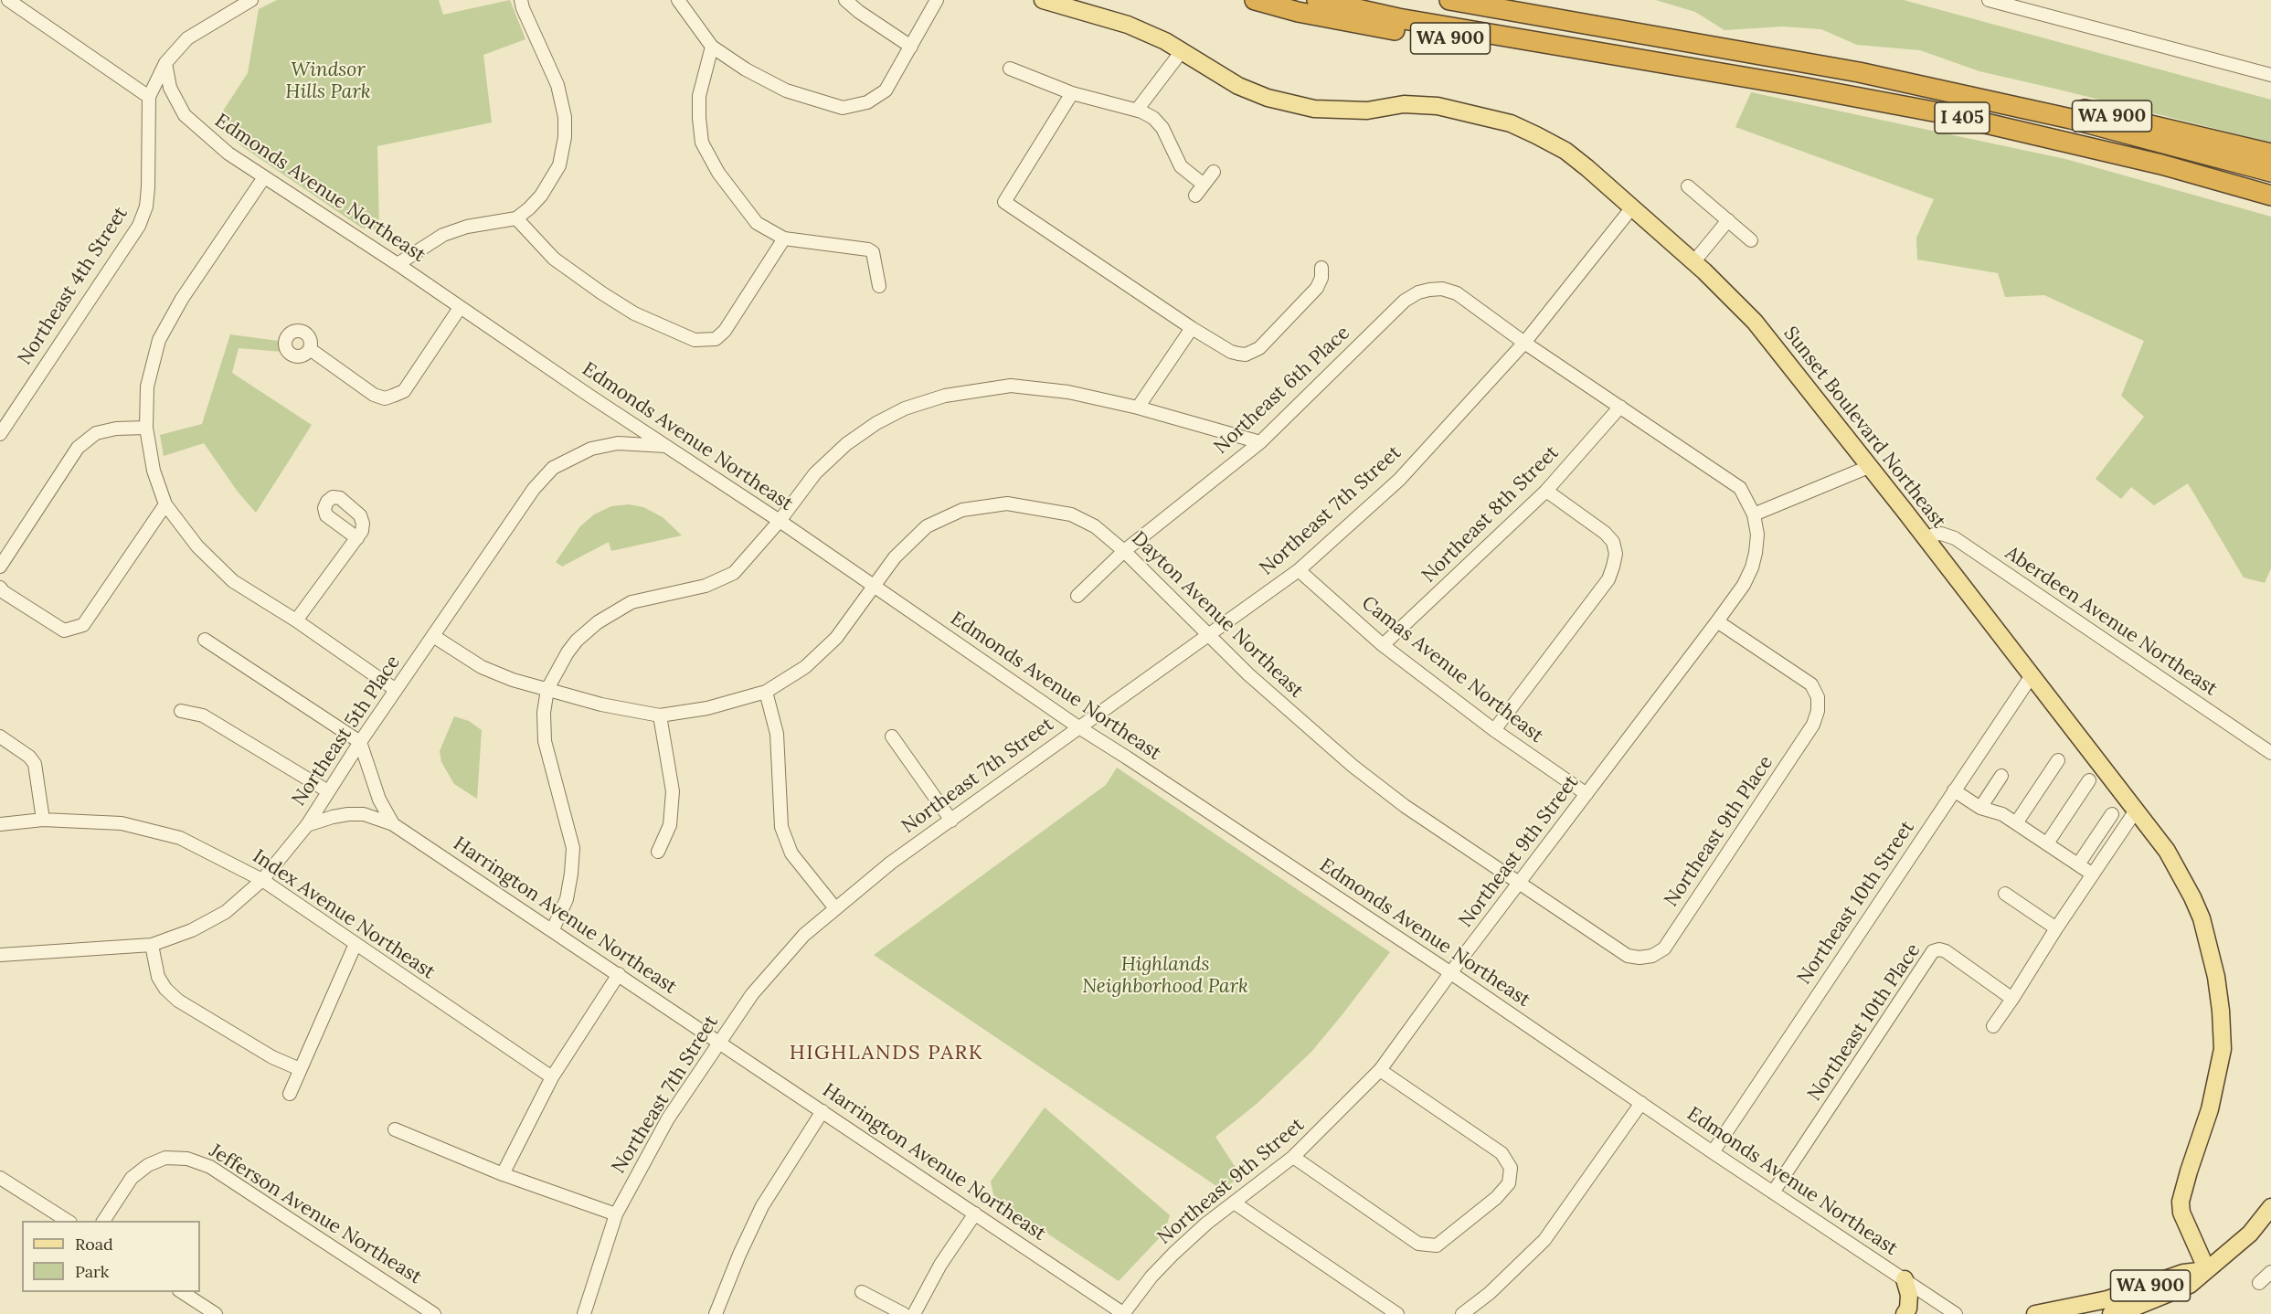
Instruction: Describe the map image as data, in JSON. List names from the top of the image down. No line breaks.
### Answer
{"streets":{"highway":["WA 900","I 405"],"main road":["Sunset Boulevard Northeast"],"street":["Edmonds Avenue Northeast","Northeast 4th Street","Northeast 6th Place","Northeast 7th Street","Northeast 8th Street","Dayton Avenue Northeast","Aberdeen Avenue Northeast","Camas Avenue Northeast","Northeast 5th Place","Northeast 9th Place","Northeast 9th Street","Northeast 10th Street","Index Avenue Northeast","Harrington Avenue Northeast","Northeast 10th Place","Jefferson Avenue Northeast"]},"crossings":[["WA 900","I 405"],["WA 900","Sunset Boulevard Northeast"],["Edmonds Avenue Northeast","Northeast 4th Street"],["Edmonds Avenue Northeast","Northeast 7th Street"],["Edmonds Avenue Northeast","Dayton Avenue Northeast"],["Edmonds Avenue Northeast","Northeast 5th Place"],["Edmonds Avenue Northeast","Northeast 9th Street"],["Edmonds Avenue Northeast","Northeast 10th Street"],["Edmonds Avenue Northeast","Northeast 10th Place"],["Northeast 6th Place","Northeast 7th Street"],["Northeast 6th Place","Dayton Avenue Northeast"],["Sunset Boulevard Northeast","Northeast 7th Street"],["Sunset Boulevard Northeast","Aberdeen Avenue Northeast"],["Sunset Boulevard Northeast","Northeast 10th Street"],["Northeast 7th Street","Dayton Avenue Northeast"],["Northeast 7th Street","Camas Avenue Northeast"],["Northeast 7th Street","Harrington Avenue Northeast"],["Northeast 8th Street","Camas Avenue Northeast"],["Dayton Avenue Northeast","Northeast 5th Place"],["Dayton Avenue Northeast","Northeast 9th Place"],["Dayton Avenue Northeast","Northeast 9th Street"],["Camas Avenue Northeast","Northeast 9th Street"],["Northeast 5th Place","Index Avenue Northeast"],["Northeast 5th Place","Harrington Avenue Northeast"],["Northeast 9th Place","Northeast 9th Street"],["Northeast 9th Street","Harrington Avenue Northeast"]],"districts":["HIGHLANDS PARK"],"parks":["Windsor Hills Park","Highlands Neighborhood Park"],"legend":["Road","Park"]}
